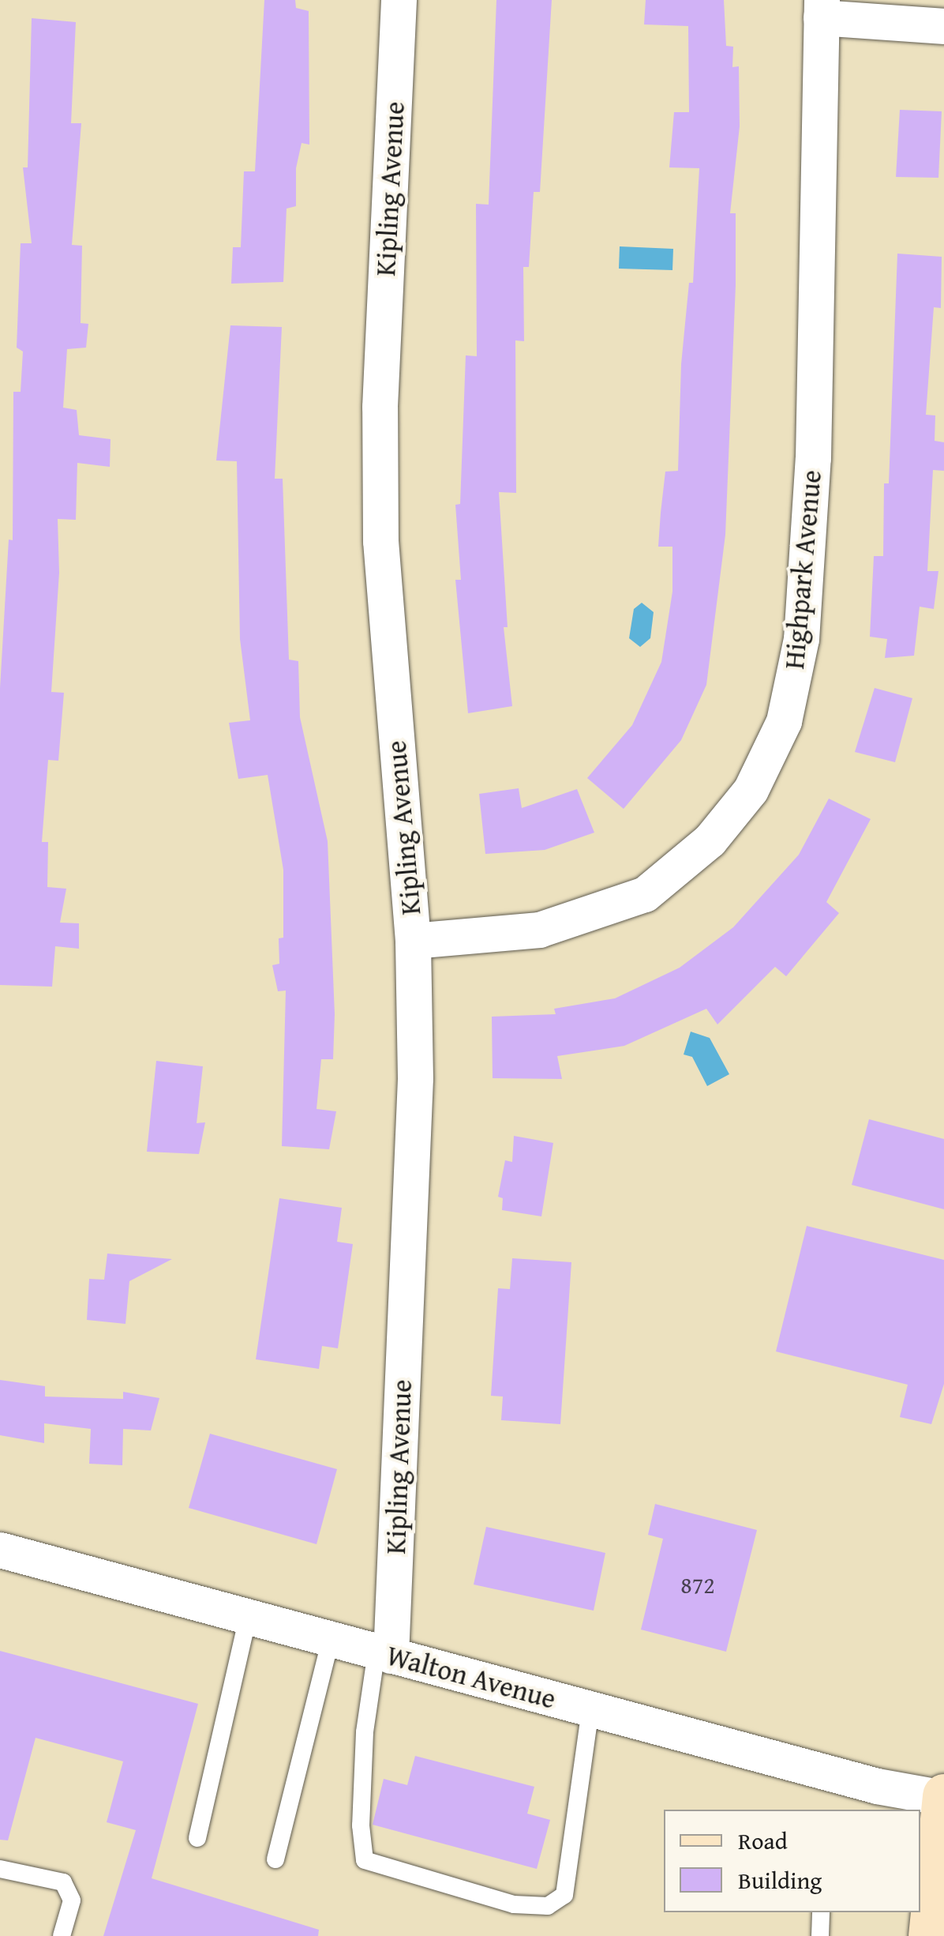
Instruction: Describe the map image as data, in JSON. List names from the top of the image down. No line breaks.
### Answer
{"streets":{"street":["Kipling Avenue","Highpark Avenue","Walton Avenue"]},"crossings":[["Kipling Avenue","Highpark Avenue"],["Kipling Avenue","Walton Avenue"]],"house_numbers":["872"],"legend":["Road","Building"]}
